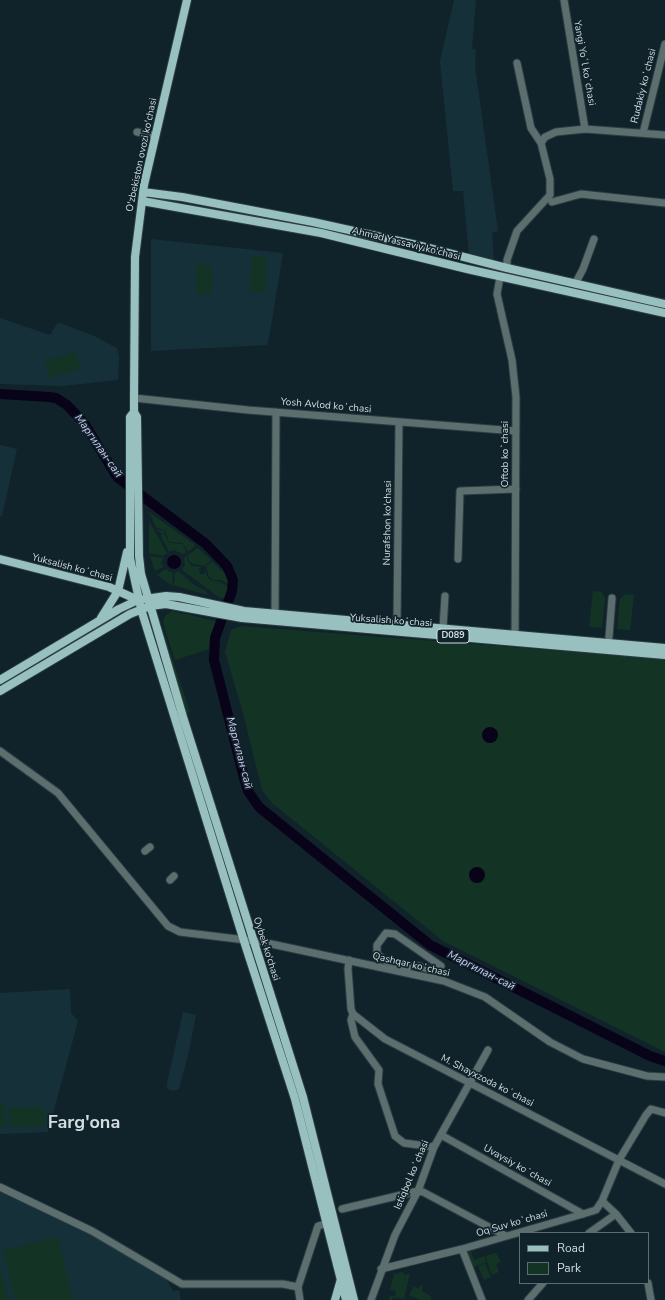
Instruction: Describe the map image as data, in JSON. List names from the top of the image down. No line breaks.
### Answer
{"streets":{"main road":["O'zbekiston ovozi ko'chasi","Ahmad Yassaviy ko'chasi","Yuksalish koʻchasi","D089","Oybek ko‘chasi"],"street":["Yangi Yoʻl koʻchasi","Rudakiy koʻchasi","Yosh Avlod koʻchasi","Oftob koʻchasi","Nurafshon ko'chasi","Qashqar koʻchasi","M. Shayxzoda koʻchasi","Uvaysiy koʻchasi","Istiqbol koʻchasi","Oq Suv koʻchasi"]},"crossings":[["O'zbekiston ovozi ko'chasi","Ahmad Yassaviy ko'chasi"],["O'zbekiston ovozi ko'chasi","Yosh Avlod koʻchasi"],["O'zbekiston ovozi ko'chasi","Yuksalish koʻchasi"],["O'zbekiston ovozi ko'chasi","Oybek ko‘chasi"],["Ahmad Yassaviy ko'chasi","Oftob koʻchasi"],["Yosh Avlod koʻchasi","Oftob koʻchasi"],["Yosh Avlod koʻchasi","Nurafshon ko'chasi"],["Oftob koʻchasi","Yuksalish koʻchasi"],["Nurafshon ko'chasi","Yuksalish koʻchasi"],["Yuksalish koʻchasi","Oybek ko‘chasi"],["Oybek ko‘chasi","Qashqar koʻchasi"],["M. Shayxzoda koʻchasi","Istiqbol koʻchasi"],["Uvaysiy koʻchasi","Istiqbol koʻchasi"],["Uvaysiy koʻchasi","Oq Suv koʻchasi"],["Istiqbol koʻchasi","Oq Suv koʻchasi"]],"districts":["Farg'ona"],"water":["Маргилан-сай"],"legend":["Road","Park"]}
